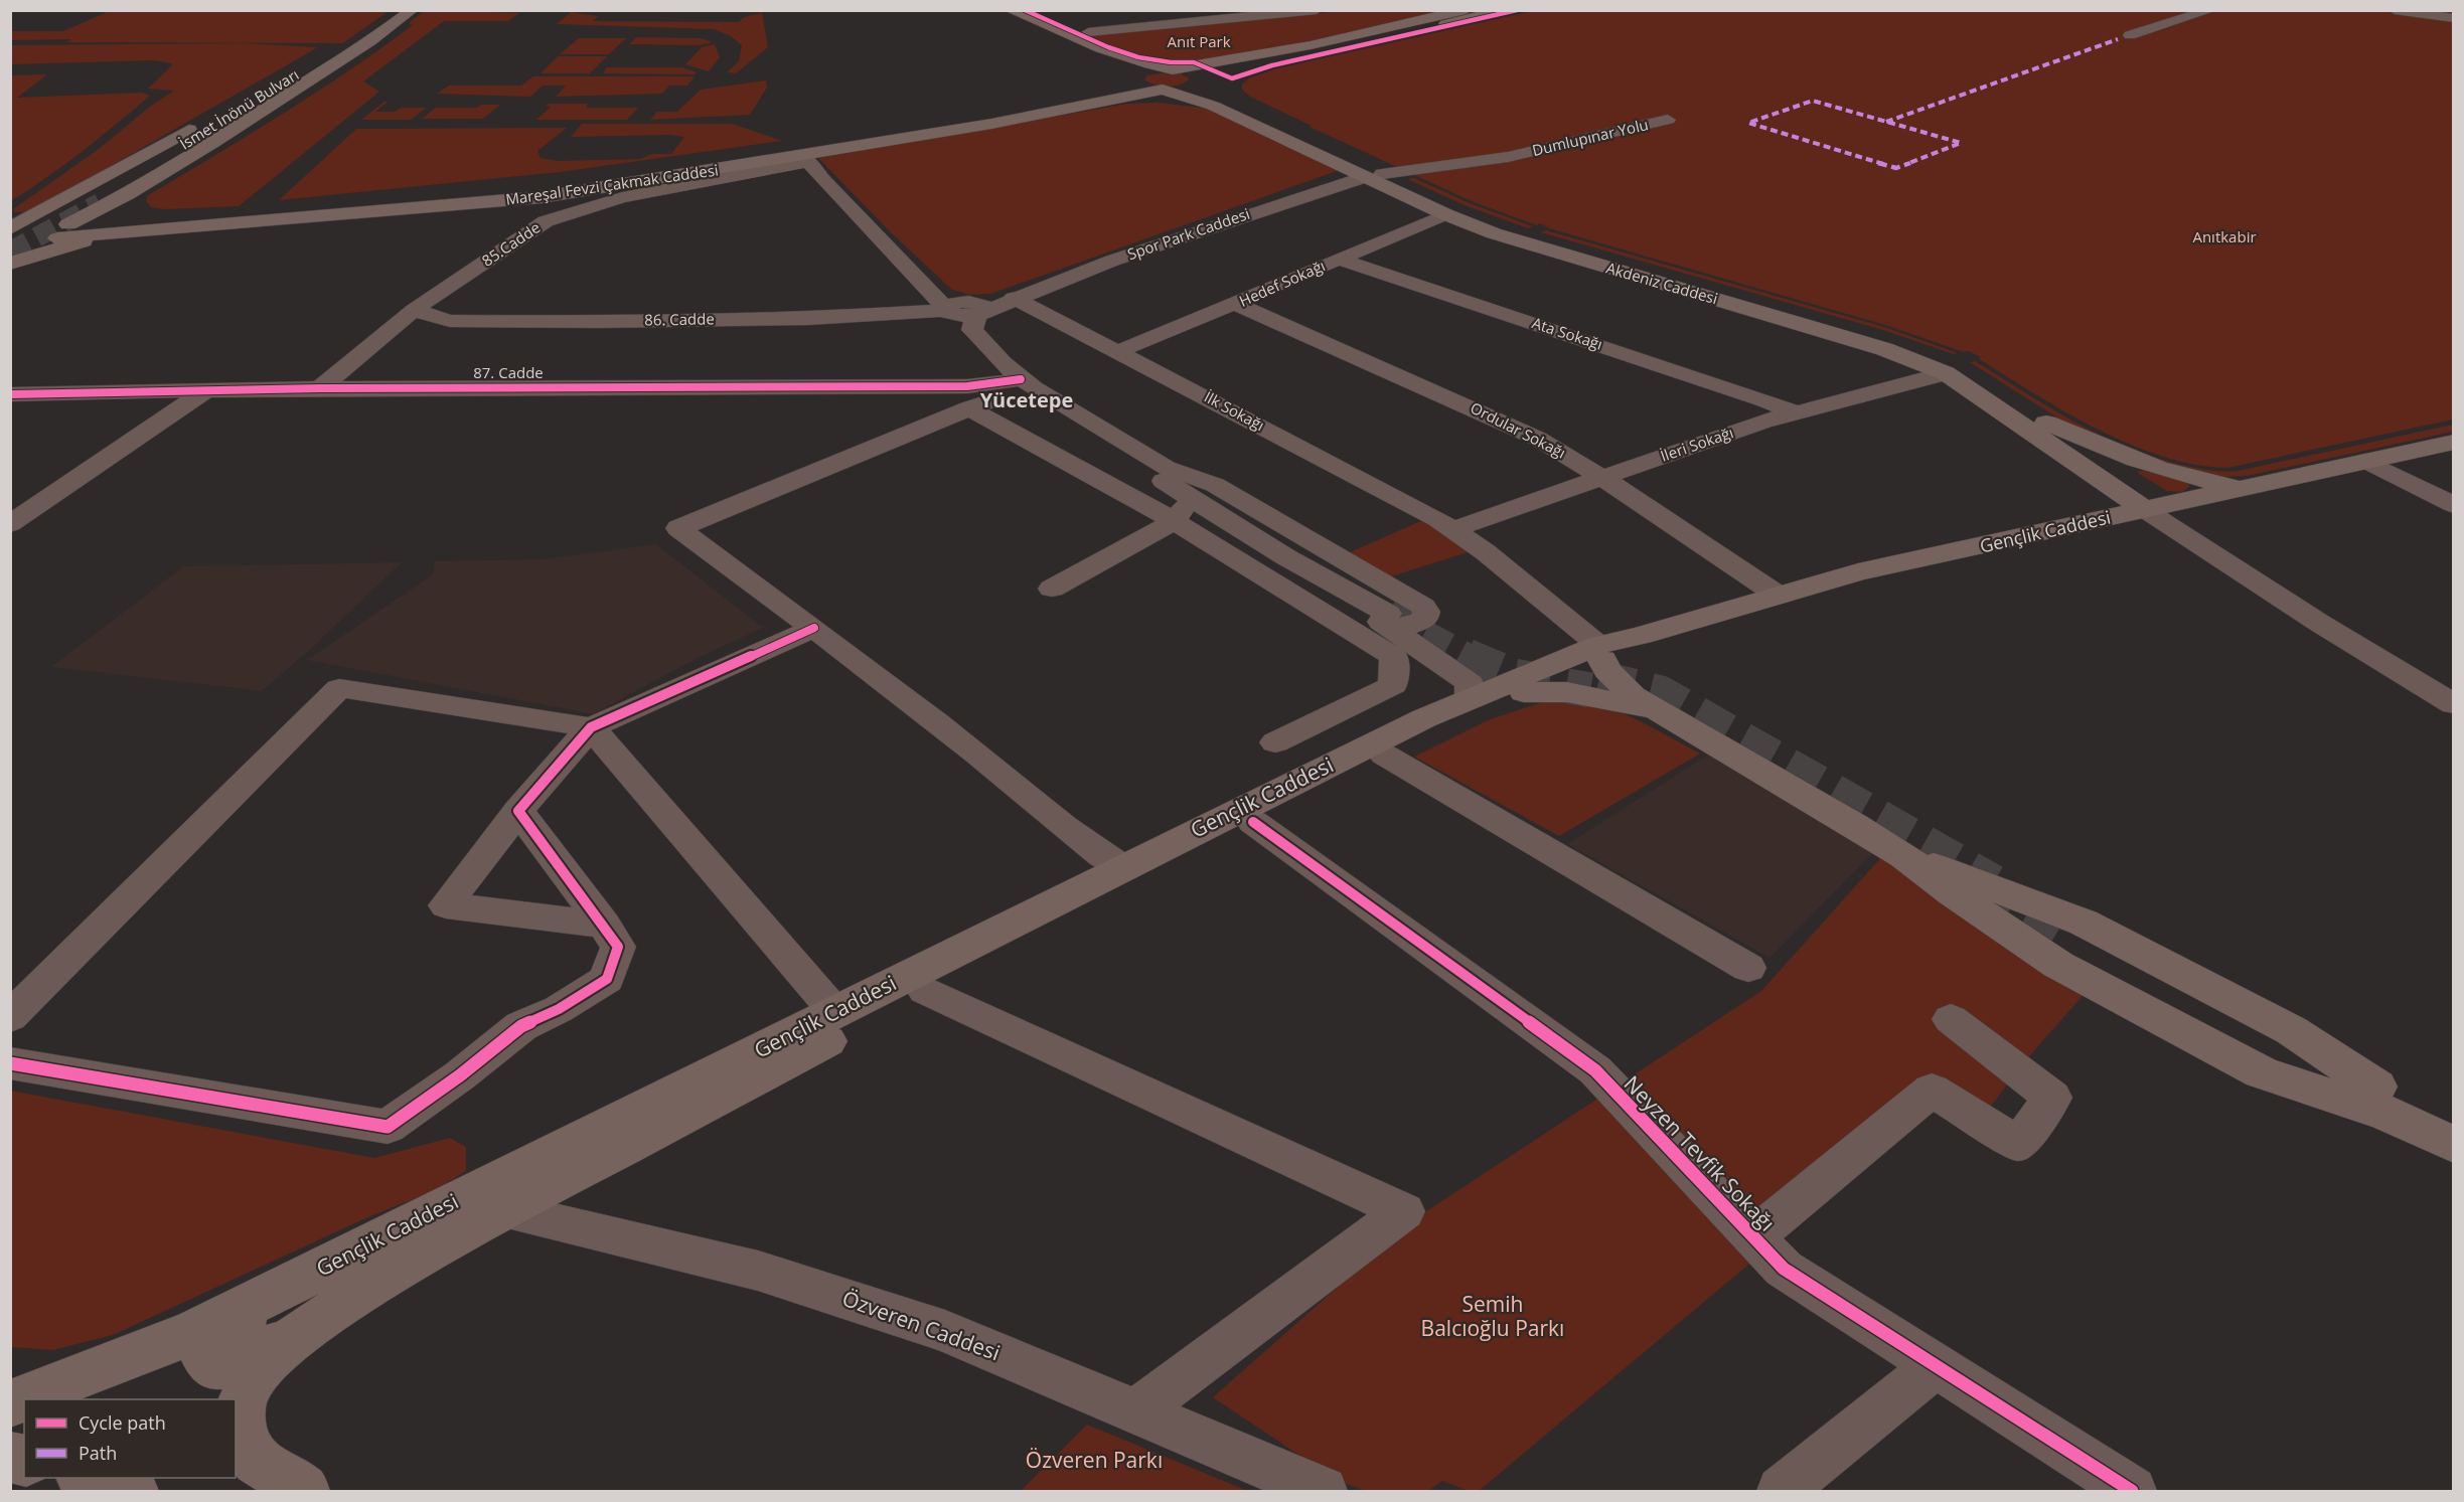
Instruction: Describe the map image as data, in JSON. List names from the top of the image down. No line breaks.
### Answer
{"streets":{"main road":["İsmet İnönü Bulvarı","Mareşal Fevzi Çakmak Caddesi","Akdeniz Caddesi","Gençlik Caddesi"],"street":["Dumlupınar Yolu","Spor Park Caddesi","85.Cadde","Hedef Sokağı","86. Cadde","Ata Sokağı","87. Cadde","İlk Sokağı","Ordular Sokağı","İleri Sokağı","Neyzen Tevfik Sokağı","Özveren Caddesi"]},"crossings":[["Dumlupınar Yolu","Spor Park Caddesi"],["Dumlupınar Yolu","Akdeniz Caddesi"],["Mareşal Fevzi Çakmak Caddesi","85.Cadde"],["Mareşal Fevzi Çakmak Caddesi","Akdeniz Caddesi"],["Spor Park Caddesi","Akdeniz Caddesi"],["Spor Park Caddesi","86. Cadde"],["Spor Park Caddesi","İlk Sokağı"],["85.Cadde","86. Cadde"],["85.Cadde","87. Cadde"],["Hedef Sokağı","Akdeniz Caddesi"],["Hedef Sokağı","Ata Sokağı"],["Hedef Sokağı","İlk Sokağı"],["Hedef Sokağı","Ordular Sokağı"],["Akdeniz Caddesi","İleri Sokağı"],["Akdeniz Caddesi","Gençlik Caddesi"],["Ata Sokağı","İleri Sokağı"],["İlk Sokağı","İleri Sokağı"],["İlk Sokağı","Gençlik Caddesi"],["Ordular Sokağı","İleri Sokağı"],["Ordular Sokağı","Gençlik Caddesi"],["Gençlik Caddesi","Neyzen Tevfik Sokağı"],["Gençlik Caddesi","Özveren Caddesi"]],"districts":["Yücetepe"],"parks":["Anıt Park","Anıtkabir","Semih Balcıoğlu Parkı","Özveren Parkı"],"legend":["Cycle path","Path"]}
